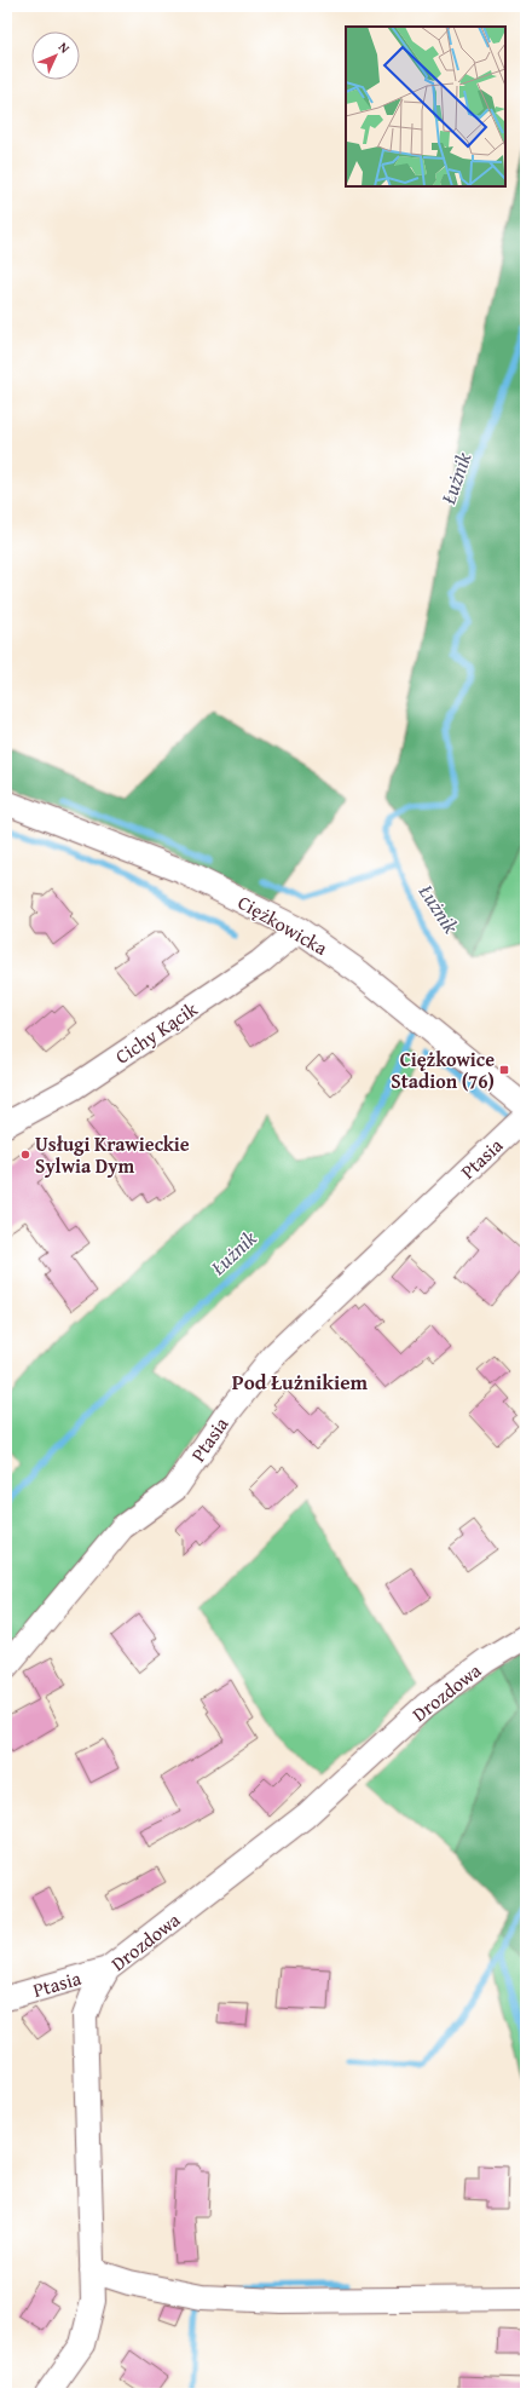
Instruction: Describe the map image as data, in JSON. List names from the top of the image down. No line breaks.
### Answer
{"streets":{"street":["Ciężkowicka","Cichy Kącik","Ptasia","Drozdowa"]},"crossings":[["Ciężkowicka","Cichy Kącik"],["Ptasia","Drozdowa"]],"districts":["Pod Łużnikiem"],"water":["Łużnik"],"places":{"transit":["Ciężkowice Stadion (76)"],"other":["Usługi Krawieckie Sylwia Dym"]},"north":"top right"}
